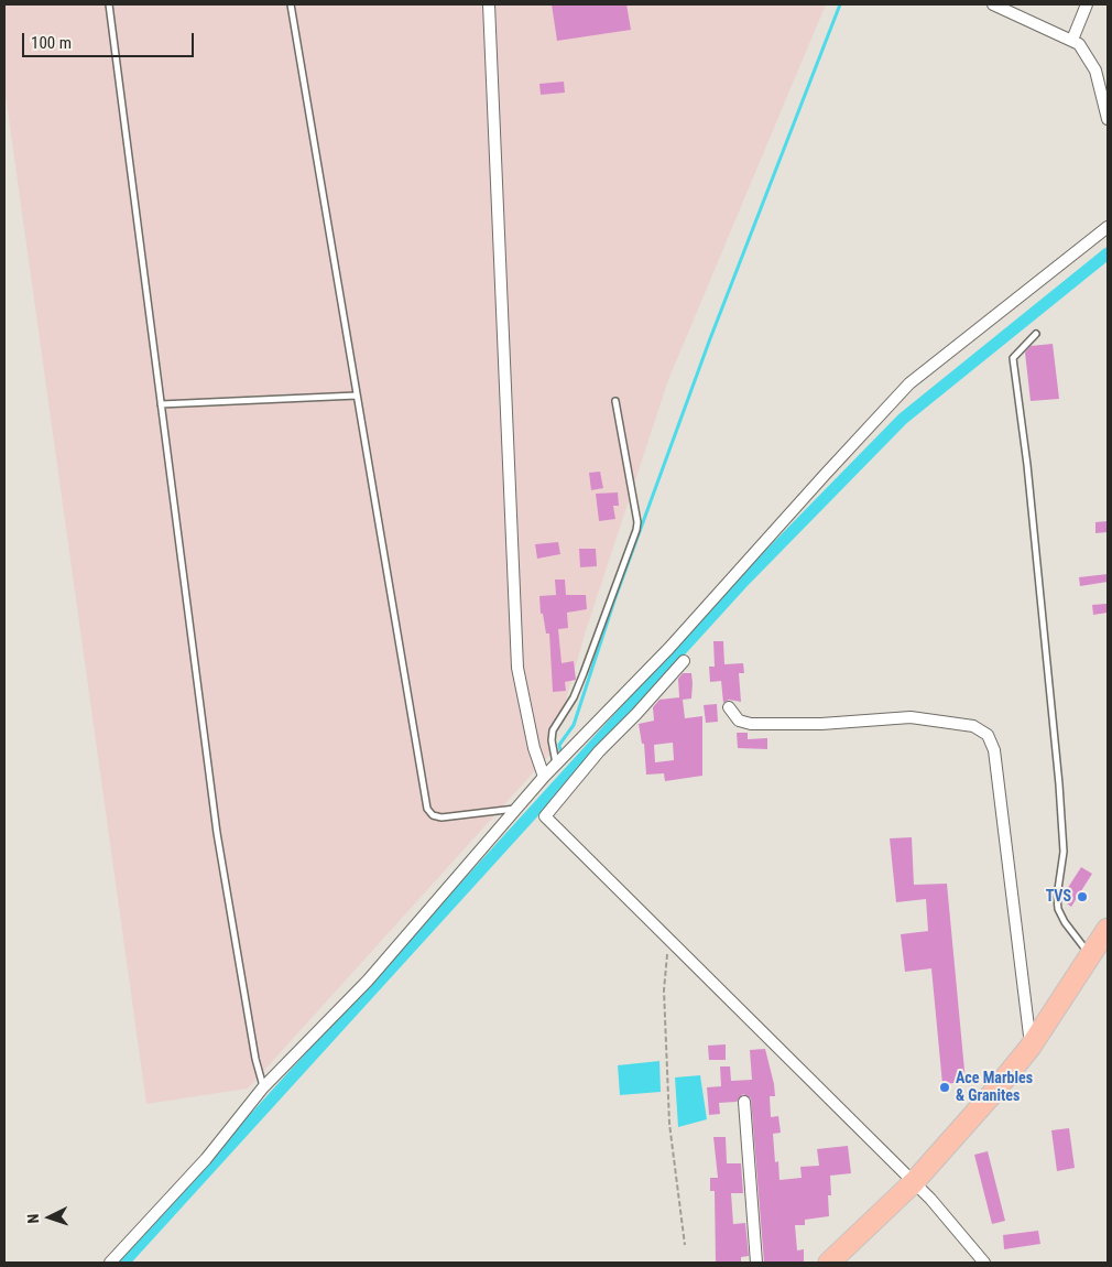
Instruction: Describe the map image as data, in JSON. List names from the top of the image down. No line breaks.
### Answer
{"places":["TVS","Ace Marbles & Granites"],"scale_bar":"100 m","north":"left"}
